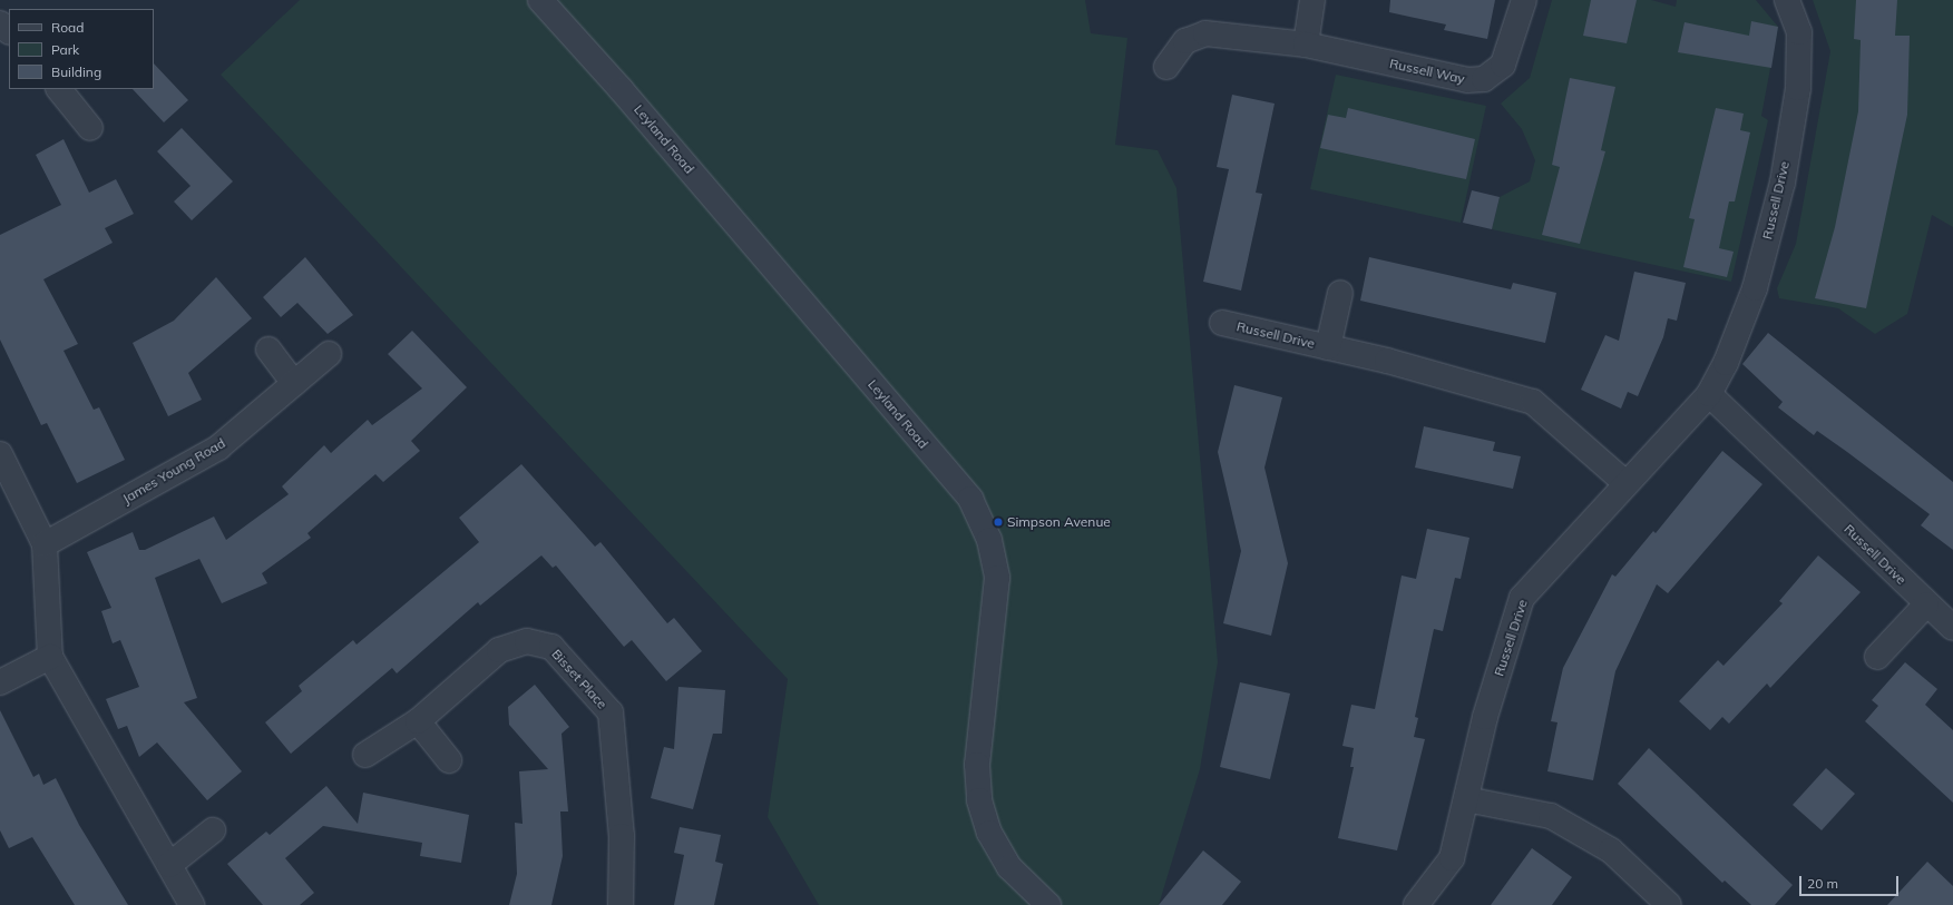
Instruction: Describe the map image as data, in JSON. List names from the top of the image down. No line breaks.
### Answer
{"streets":{"street":["Russell Way","Leyland Road","Russell Drive","James Young Road","Bisset Place"]},"places":["Simpson Avenue"],"legend":["Road","Park","Building"],"scale_bar":"20 m"}
